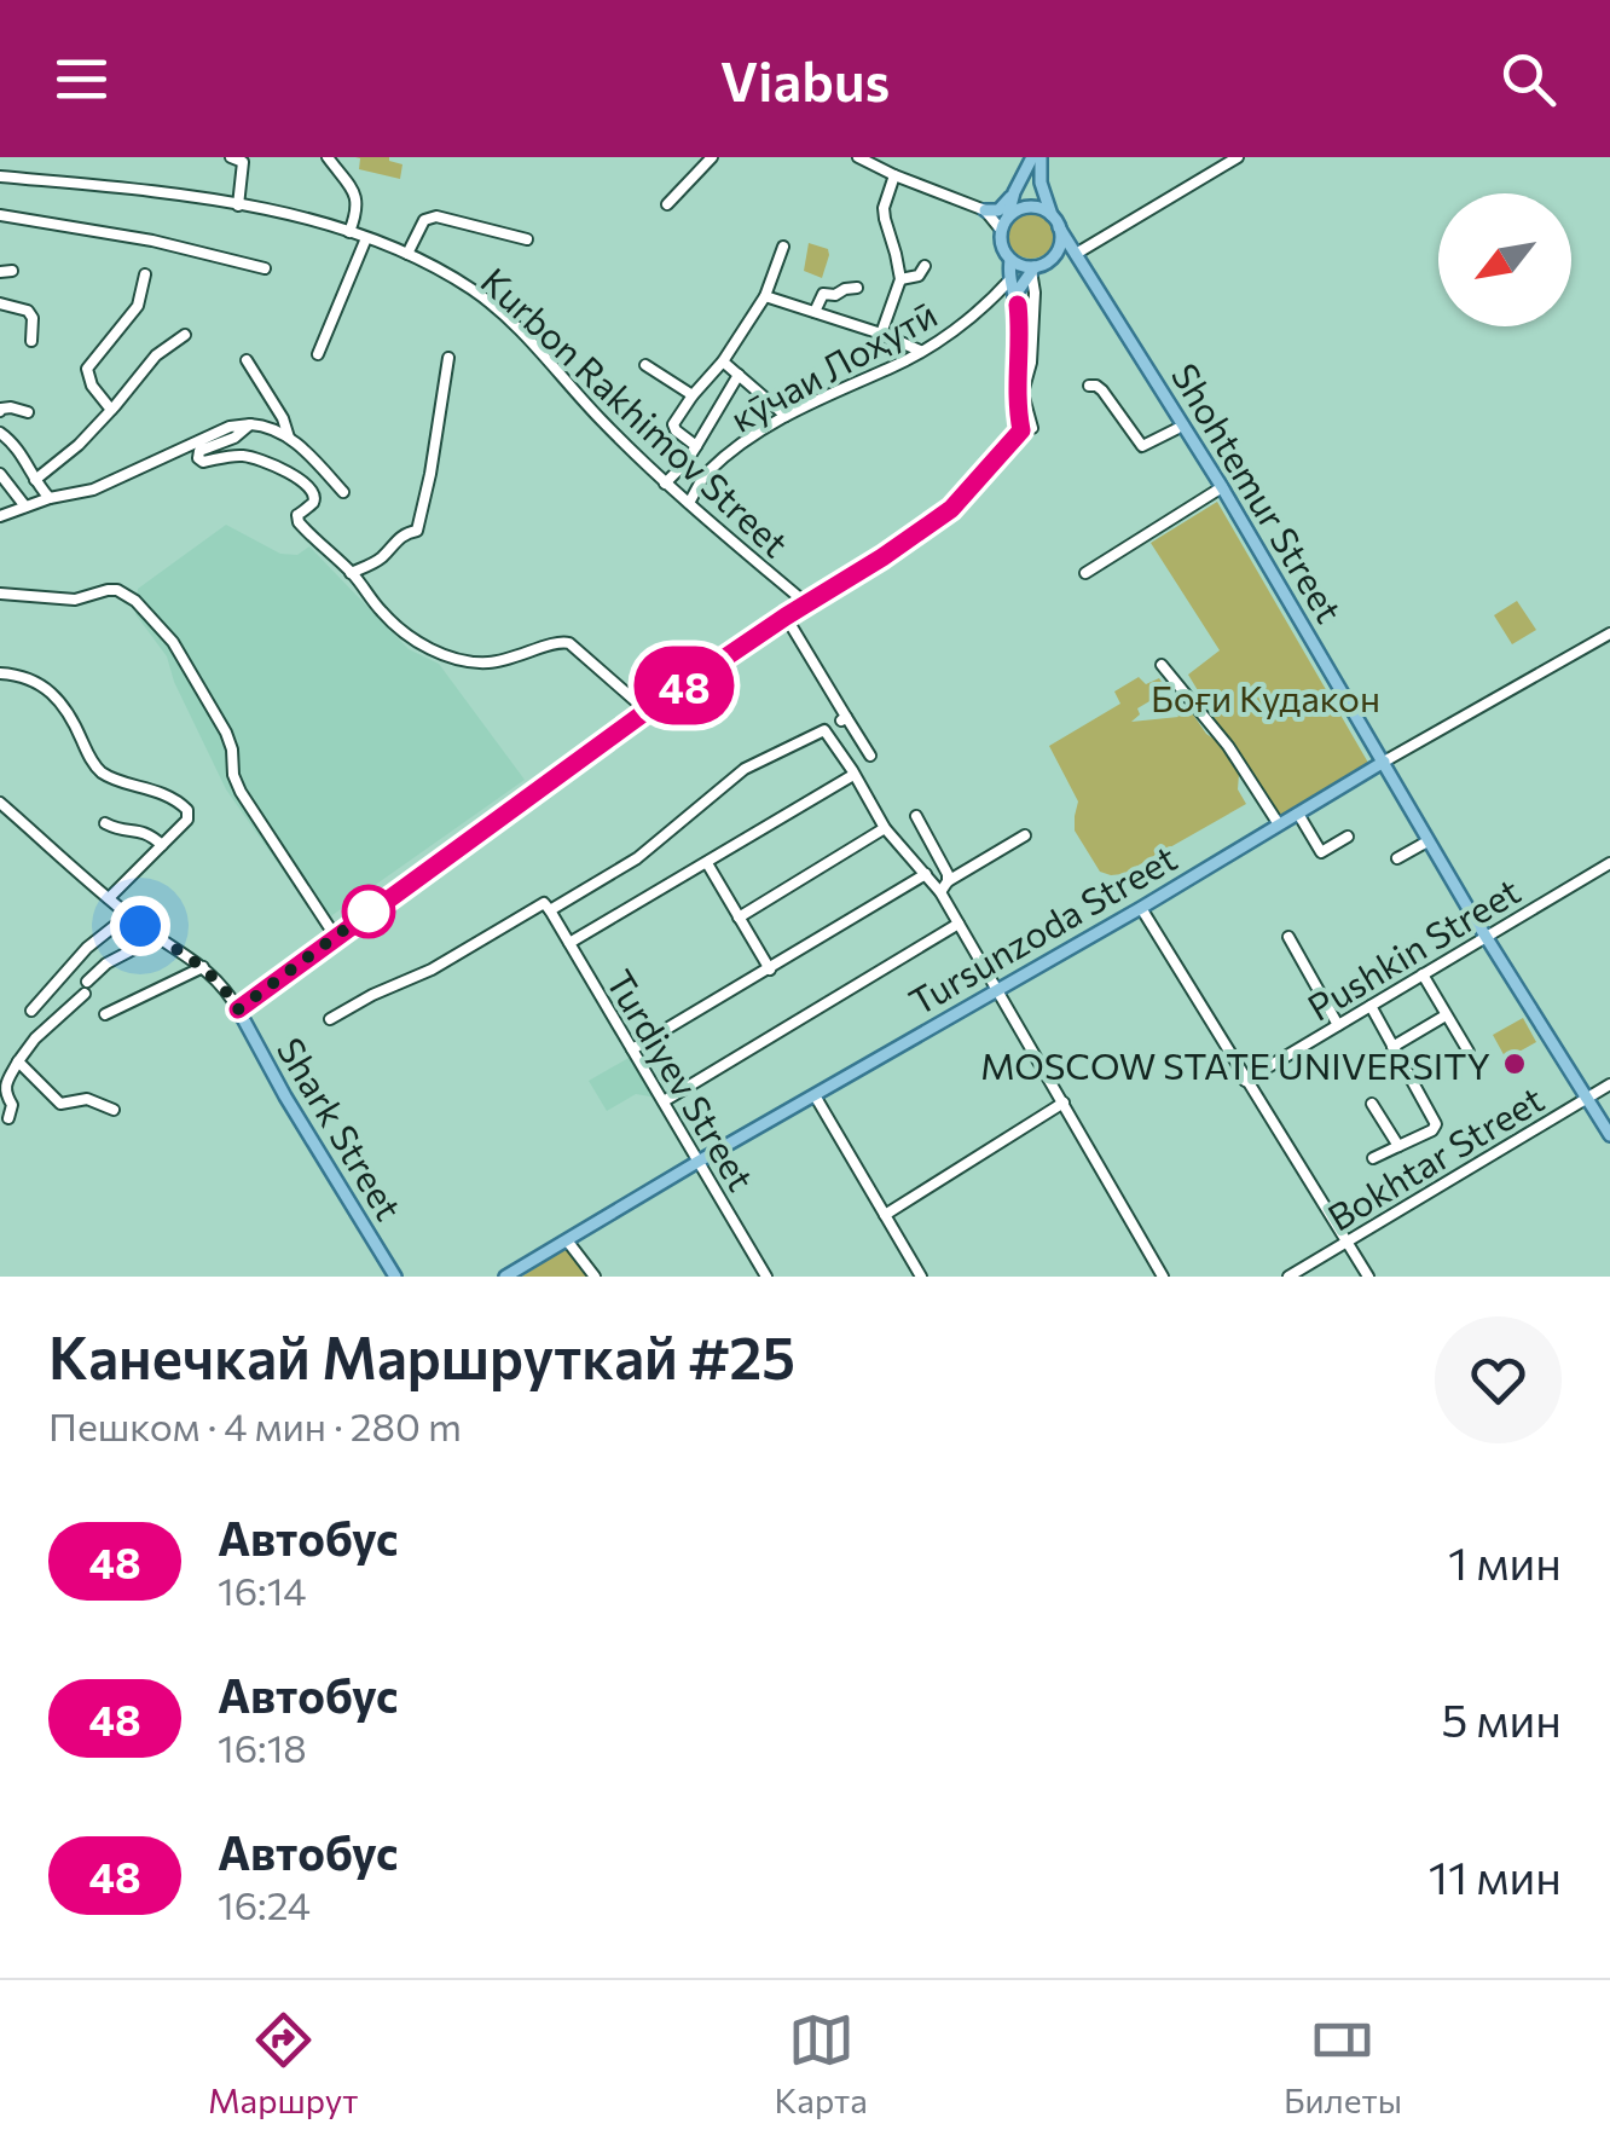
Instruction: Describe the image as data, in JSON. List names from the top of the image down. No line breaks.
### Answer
{"streets":{"main road":["Shohtemur Street","Tursunzoda Street","Shark Street"],"street":["кӯчаи Лоҳутӣ","Kurbon Rakhimov Street","Pushkin Street","Turdiyev Street","Bokhtar Street"]},"crossings":[["кӯчаи Лоҳутӣ","Kurbon Rakhimov Street"],["Shohtemur Street","Tursunzoda Street"],["Shohtemur Street","Pushkin Street"],["Shohtemur Street","Bokhtar Street"],["Tursunzoda Street","Turdiyev Street"]],"parks":["Боғи Кудакон"],"places":["MOSCOW STATE UNIVERSITY"],"lines":["bus line 48"],"north":"bottom left","page":{"header":"Viabus","on_map":"48","heading":["Канечкай Маршруткай #25","Пешком · 4 мин · 280 m"],"list":[{"mark":"48","name":"Автобус","note":"16:14","value":"1 мин"},{"mark":"48","name":"Автобус","note":"16:18","value":"5 мин"},{"mark":"48","name":"Автобус","note":"16:24","value":"11 мин"}],"tabs":["Маршрут","Карта","Билеты"]}}
